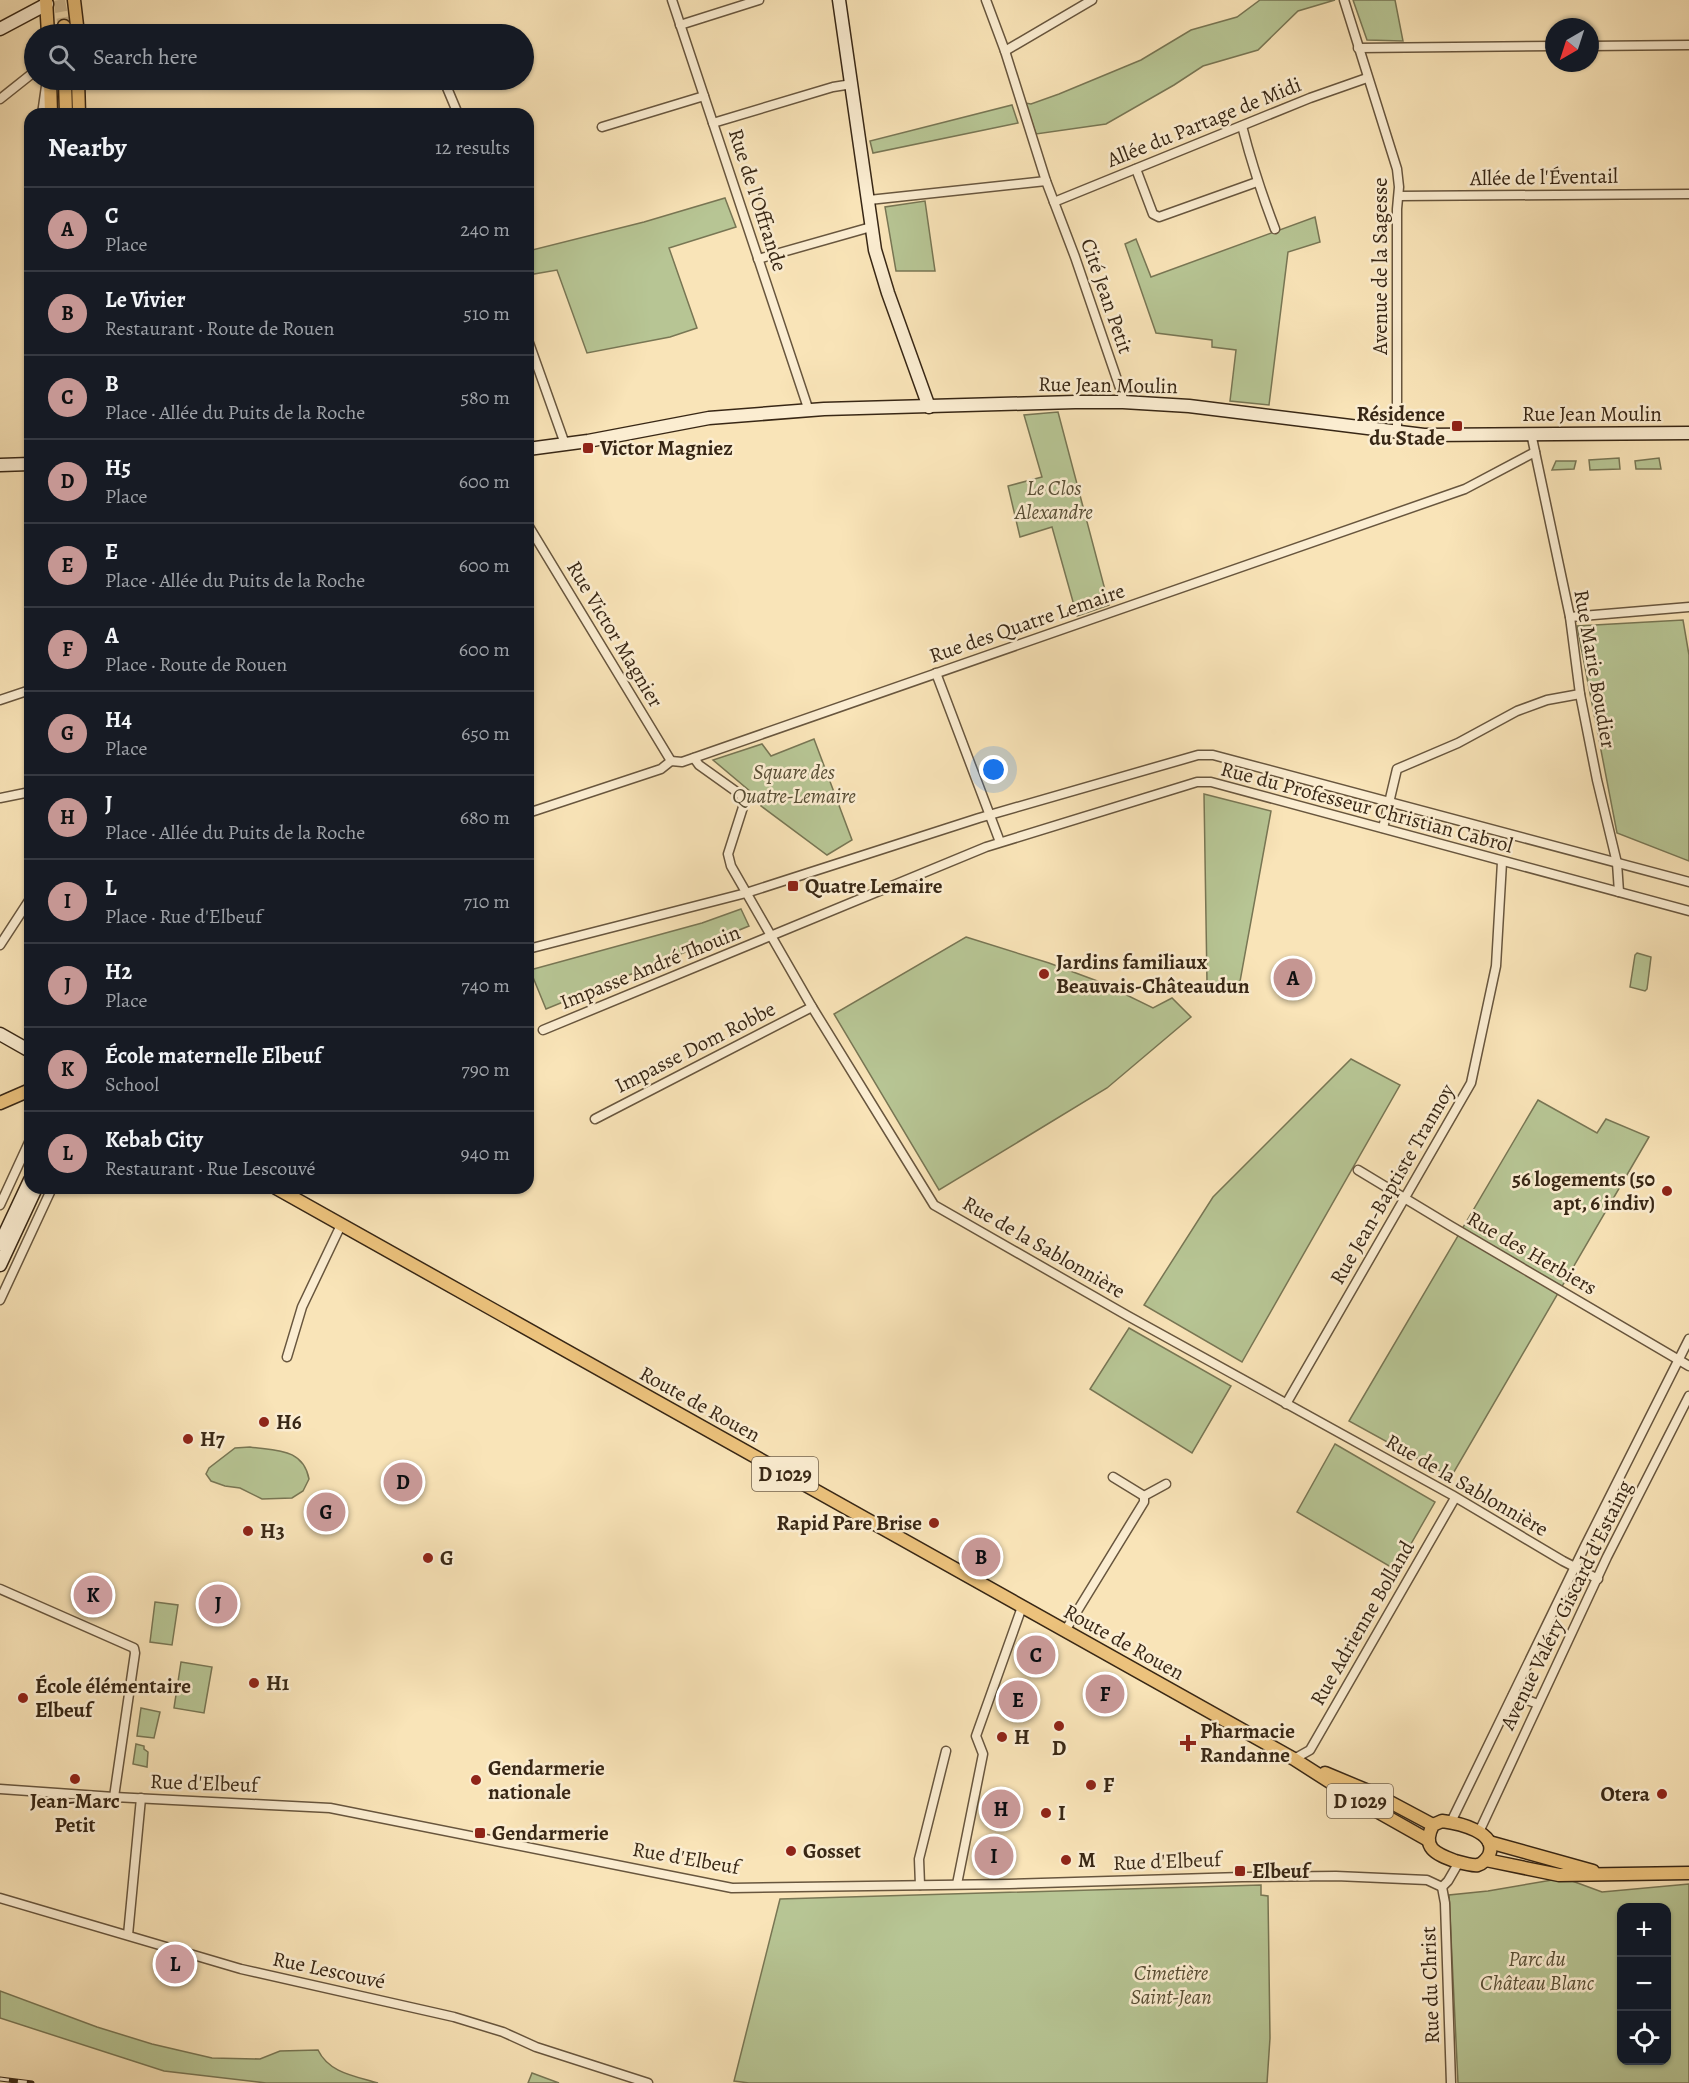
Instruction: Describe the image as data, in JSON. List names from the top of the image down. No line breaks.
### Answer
{"streets":{"main road":["Rue Jean Moulin","Route de Rouen","D 1029"],"street":["Allée du Partage de Midi","Allée de l'Éventail","Rue de l'Offrande","Avenue de la Sagesse","Cité Jean Petit","Rue des Quatre Lemaire","Rue Victor Magnier","Rue Marie Boudier","Rue du Professeur Christian Cabrol","Impasse André Thouin","Impasse Dom Robbe","Rue Jean-Baptiste Trannoy","Rue de la Sablonnière","Rue des Herbiers","Avenue Valéry Giscard d'Estaing","Rue Adrienne Bolland","Rue d'Elbeuf","Rue Lescouvé","Rue du Christ"]},"crossings":[["Allée du Partage de Midi","Avenue de la Sagesse"],["Allée du Partage de Midi","Cité Jean Petit"],["Allée de l'Éventail","Avenue de la Sagesse"],["Rue de l'Offrande","Rue Jean Moulin"],["Avenue de la Sagesse","Rue Jean Moulin"],["Cité Jean Petit","Rue Jean Moulin"],["Rue Jean Moulin","Rue Marie Boudier"],["Rue des Quatre Lemaire","Rue Victor Magnier"],["Rue des Quatre Lemaire","Rue Marie Boudier"],["Rue des Quatre Lemaire","Rue de la Sablonnière"],["Rue Marie Boudier","Rue du Professeur Christian Cabrol"],["Rue du Professeur Christian Cabrol","Impasse André Thouin"],["Rue du Professeur Christian Cabrol","Rue Jean-Baptiste Trannoy"],["Rue du Professeur Christian Cabrol","Rue de la Sablonnière"],["Impasse André Thouin","Rue de la Sablonnière"],["Impasse Dom Robbe","Rue de la Sablonnière"],["Rue Jean-Baptiste Trannoy","Rue de la Sablonnière"],["Rue Jean-Baptiste Trannoy","Rue des Herbiers"],["Rue de la Sablonnière","Avenue Valéry Giscard d'Estaing"],["Rue de la Sablonnière","Rue Adrienne Bolland"],["Rue des Herbiers","Avenue Valéry Giscard d'Estaing"],["Route de Rouen","Avenue Valéry Giscard d'Estaing"],["Route de Rouen","Rue Adrienne Bolland"],["Rue d'Elbeuf","Rue du Christ"]],"parks":["Le Clos Alexandre","Square des Quatre-Lemaire","Parc du Château Blanc","Cimetière Saint-Jean"],"places":{"transit":["Résidence du Stade","Victor Magniez","Quatre Lemaire","Gendarmerie","Elbeuf"],"other":["Jardins familiaux Beauvais-Châteaudun","56 logements (50 apt, 6 indiv)","H6","H7","Rapid Pare Brise","H3","G","H1","École élémentaire Elbeuf","D","H","Jean-Marc Petit","Gendarmerie nationale","F","Otera","I","Gosset","M"],"health":["Pharmacie Randanne"]},"north":"bottom left","page":{"search":"Search here","heading":["Nearby","12 results"],"list":[{"mark":"A","name":"C","note":"Place","value":"240 m"},{"mark":"B","name":"Le Vivier","note":"Restaurant · Route de Rouen","value":"510 m"},{"mark":"C","name":"B","note":"Place · Allée du Puits de la Roche","value":"580 m"},{"mark":"D","name":"H5","note":"Place","value":"600 m"},{"mark":"E","name":"E","note":"Place · Allée du Puits de la Roche","value":"600 m"},{"mark":"F","name":"A","note":"Place · Route de Rouen","value":"600 m"},{"mark":"G","name":"H4","note":"Place","value":"650 m"},{"mark":"H","name":"J","note":"Place · Allée du Puits de la Roche","value":"680 m"},{"mark":"I","name":"L","note":"Place · Rue d'Elbeuf","value":"710 m"},{"mark":"J","name":"H2","note":"Place","value":"740 m"},{"mark":"K","name":"École maternelle Elbeuf","note":"School","value":"790 m"},{"mark":"L","name":"Kebab City","note":"Restaurant · Rue Lescouvé","value":"940 m"}],"pins":["A","D","G","B","K","J","C","F","E","H","I","L"],"map_buttons":["+","−"]}}
